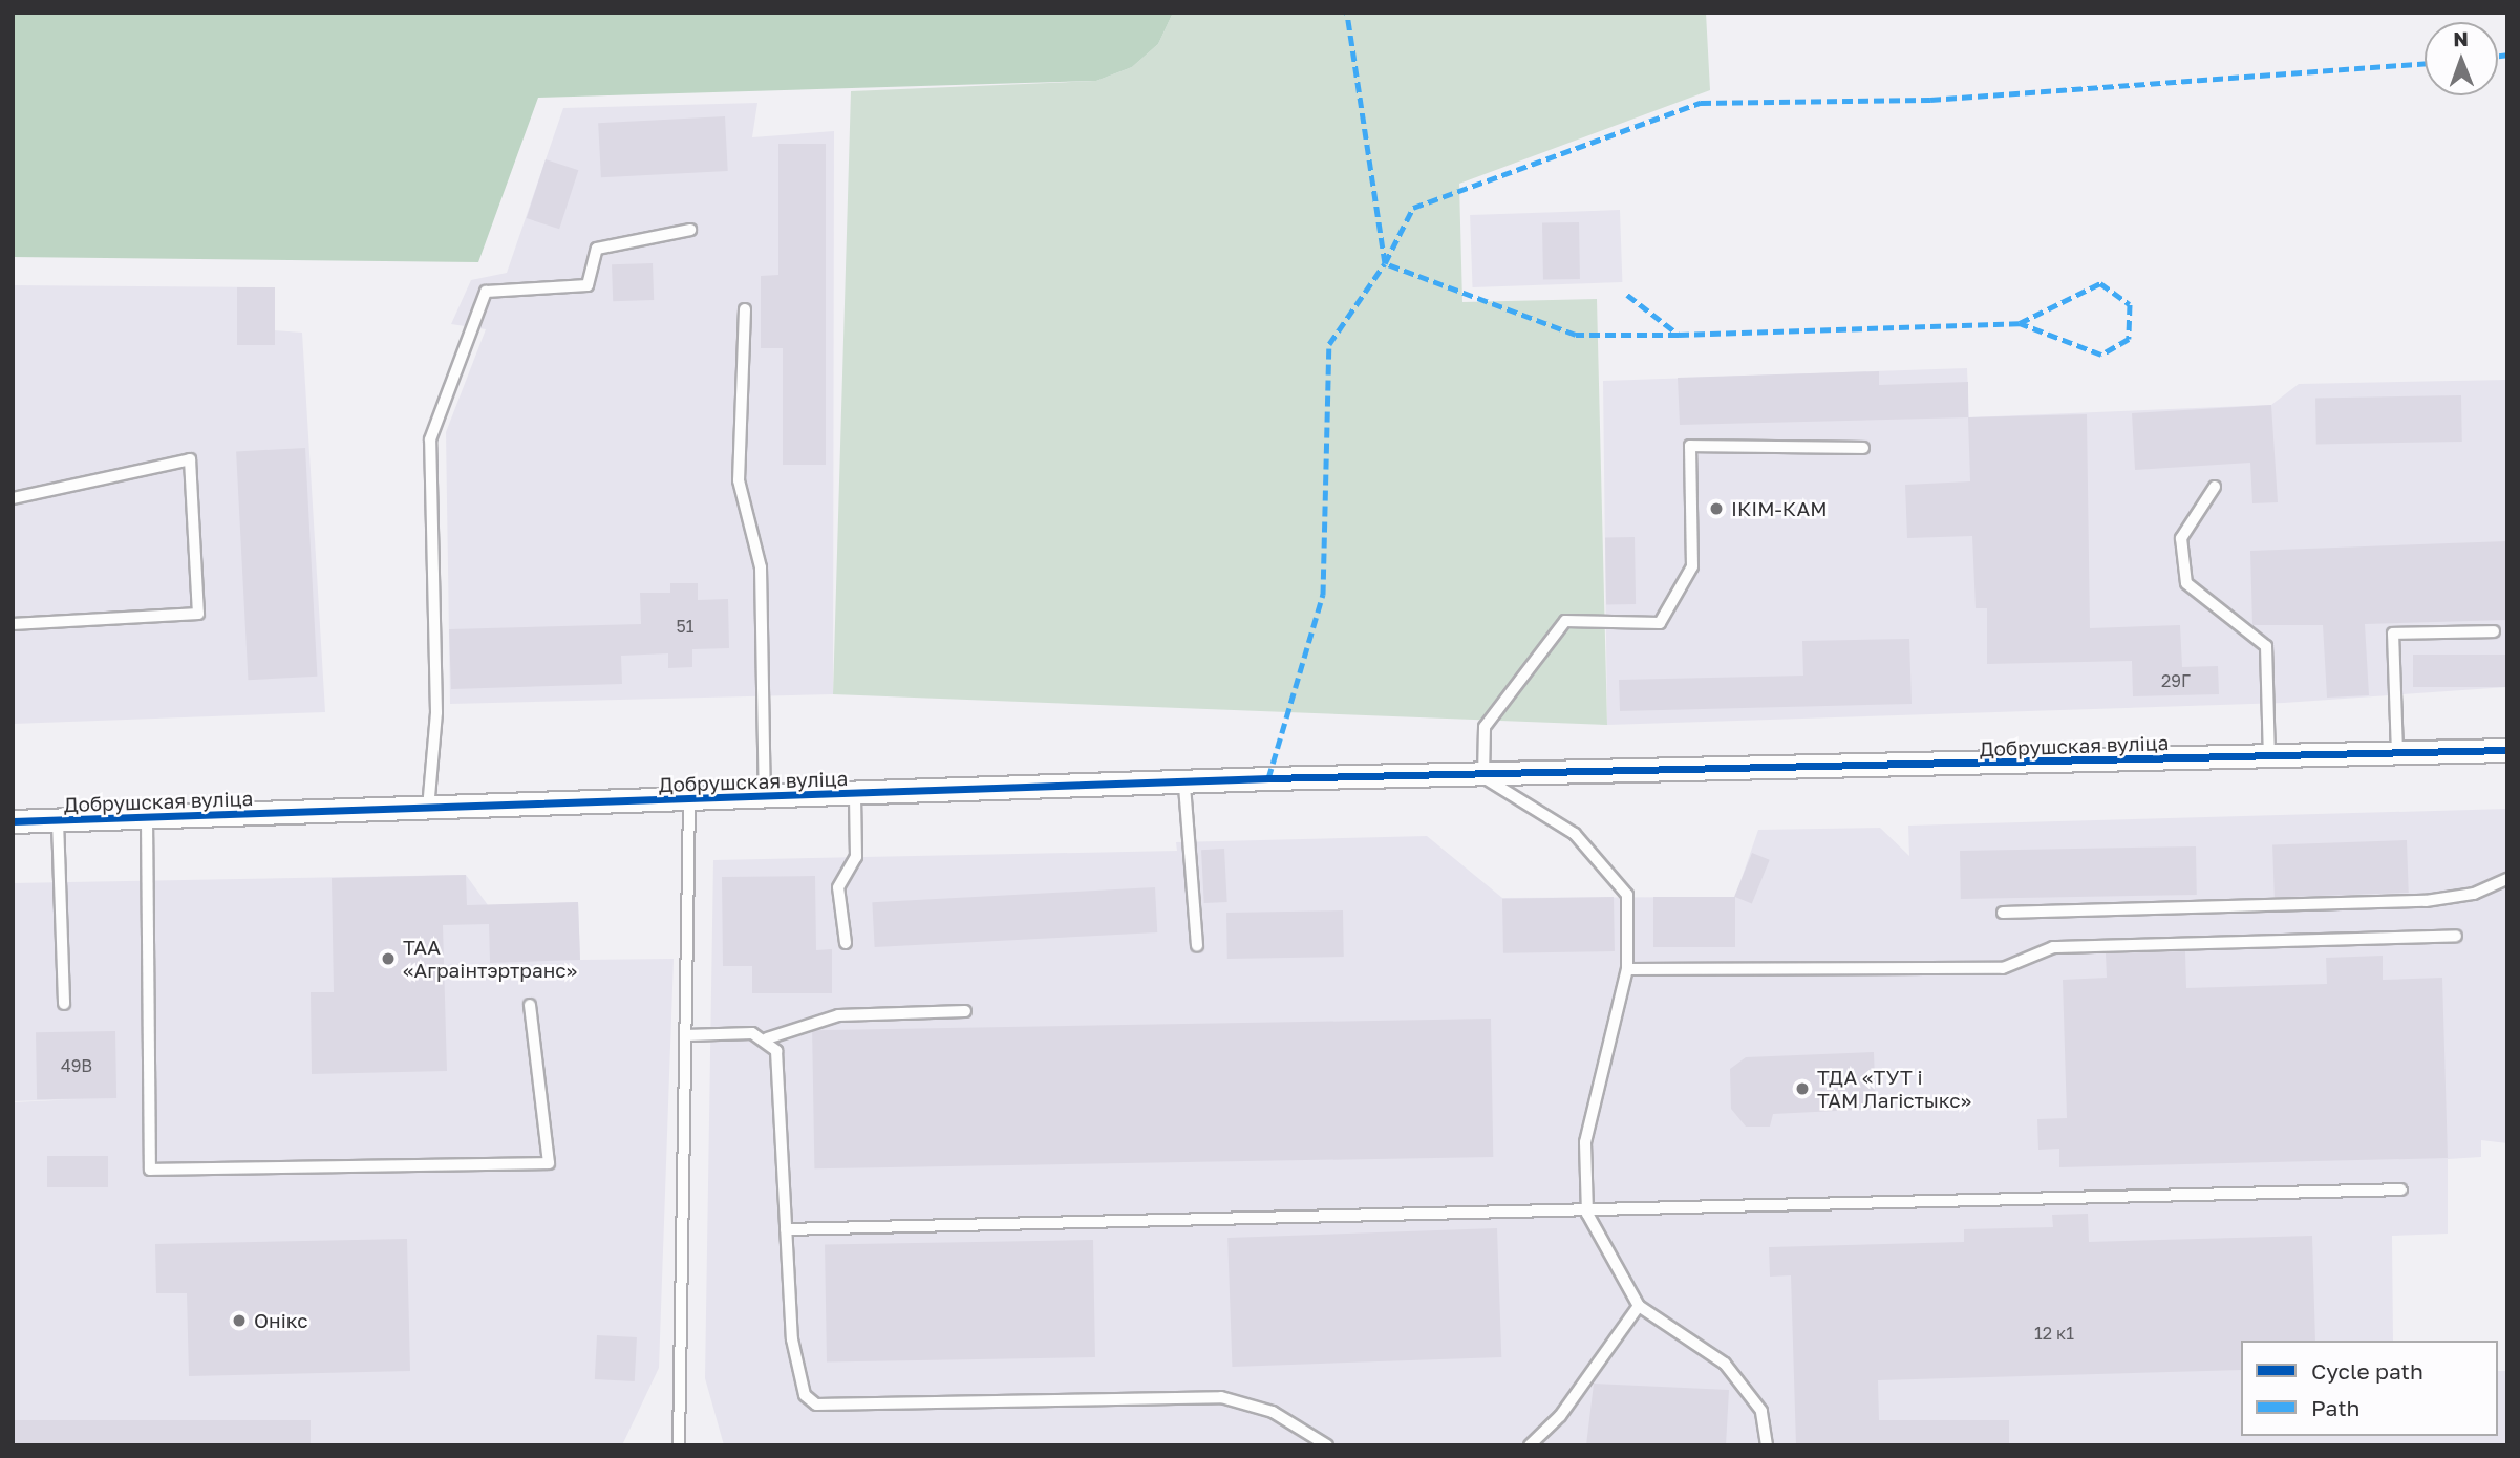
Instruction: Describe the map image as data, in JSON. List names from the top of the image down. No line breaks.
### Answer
{"streets":{"street":["Добрушская вуліца"]},"places":["ІКІМ-КАМ","ТАА «Аграінтэртранс»","ТДА «ТУТ і ТАМ Лагістыкс»","Онікс"],"house_numbers":["51","29Г","49В","12 к1"],"legend":["Cycle path","Path"],"north":"top"}
